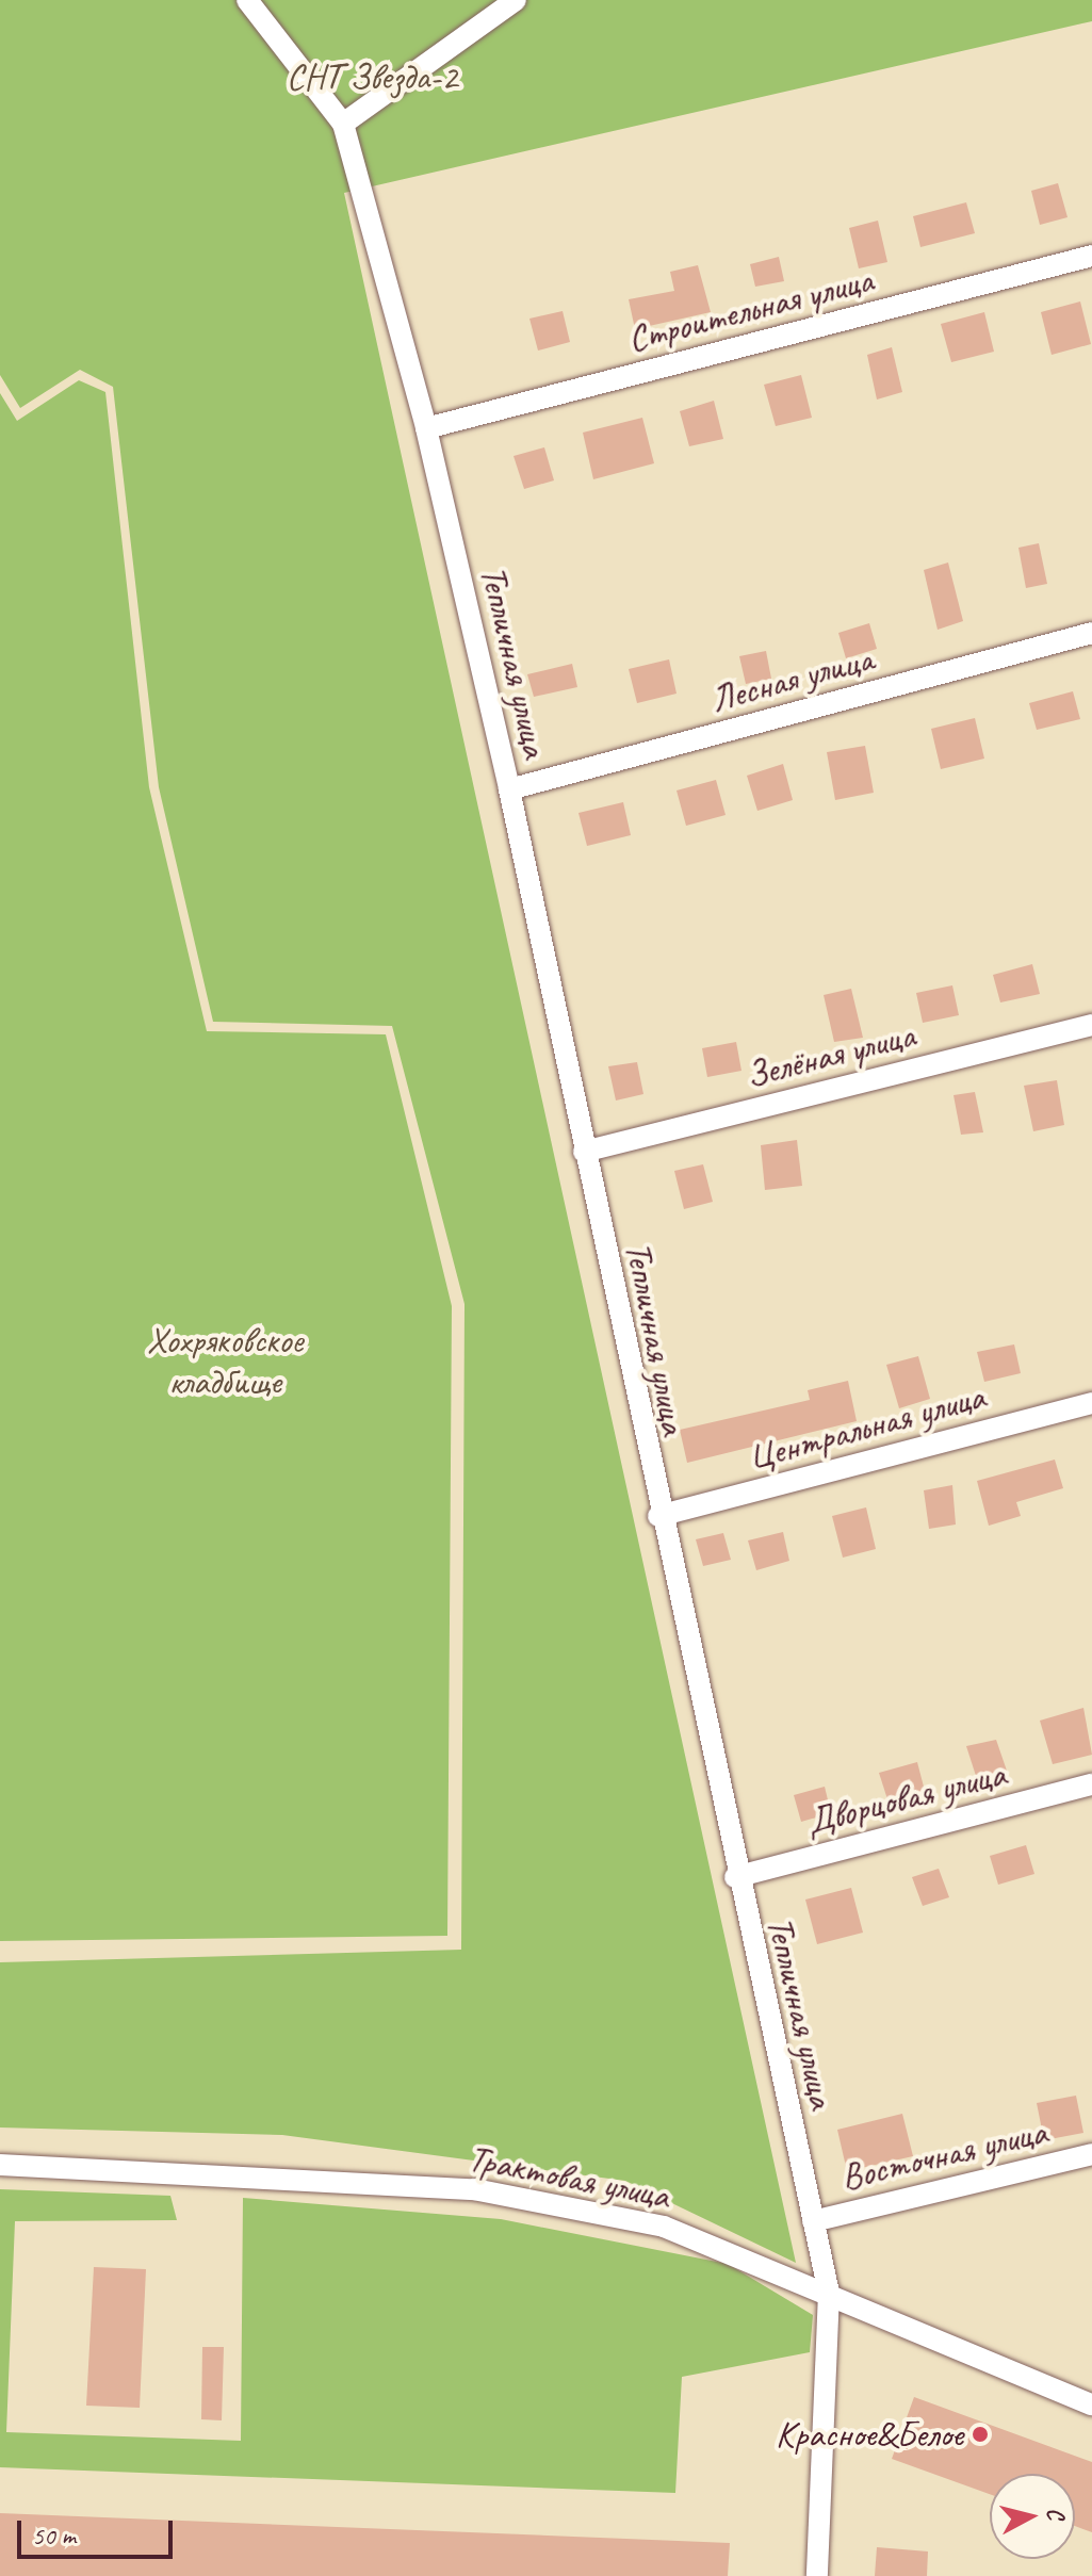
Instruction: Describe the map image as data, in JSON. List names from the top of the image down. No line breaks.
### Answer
{"streets":{"street":["Строительная улица","Тепличная улица","Лесная улица","Зелёная улица","Центральная улица","Дворцовая улица","Восточная улица","Трактовая улица"]},"crossings":[["Строительная улица","Тепличная улица"],["Тепличная улица","Лесная улица"],["Тепличная улица","Зелёная улица"],["Тепличная улица","Центральная улица"],["Тепличная улица","Дворцовая улица"],["Тепличная улица","Восточная улица"],["Тепличная улица","Трактовая улица"]],"parks":["СНТ Звезда-2","Хохряковское кладбище"],"places":["Красное&Белое"],"scale_bar":"50 m","north":"right"}
